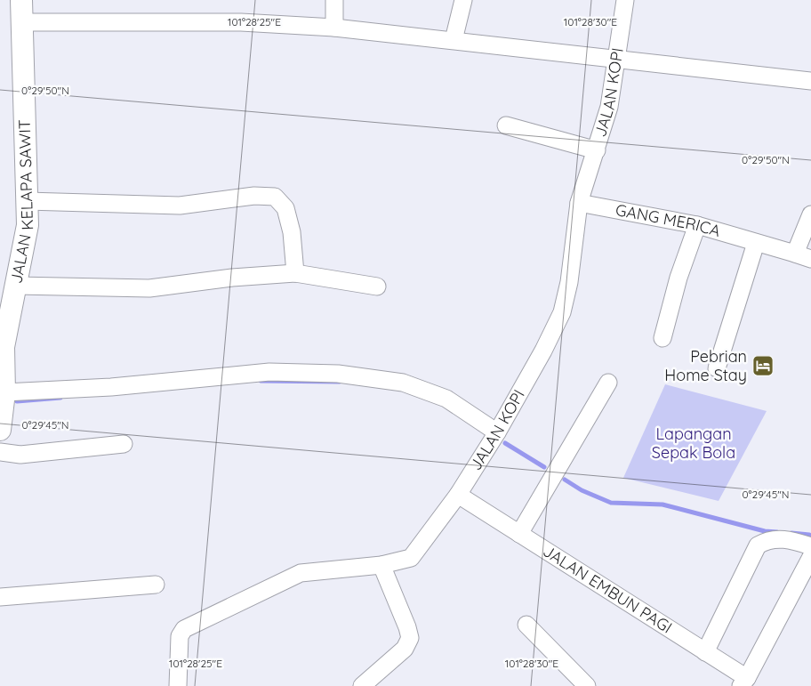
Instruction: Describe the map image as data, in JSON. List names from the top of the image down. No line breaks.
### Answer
{"streets":{"main road":["JALAN KELAPA SAWIT"],"street":["JALAN KOPI","GANG MERICA","JALAN EMBUN PAGI"]},"crossings":[["JALAN KOPI","GANG MERICA"],["JALAN KOPI","JALAN EMBUN PAGI"]],"parks":["Lapangan Sepak Bola"],"places":{"hotel":["Pebrian Home Stay"]},"coordinates":["101°28'25\"E","101°28'30\"E","0°29'50\"N","0°29'45\"N"]}
